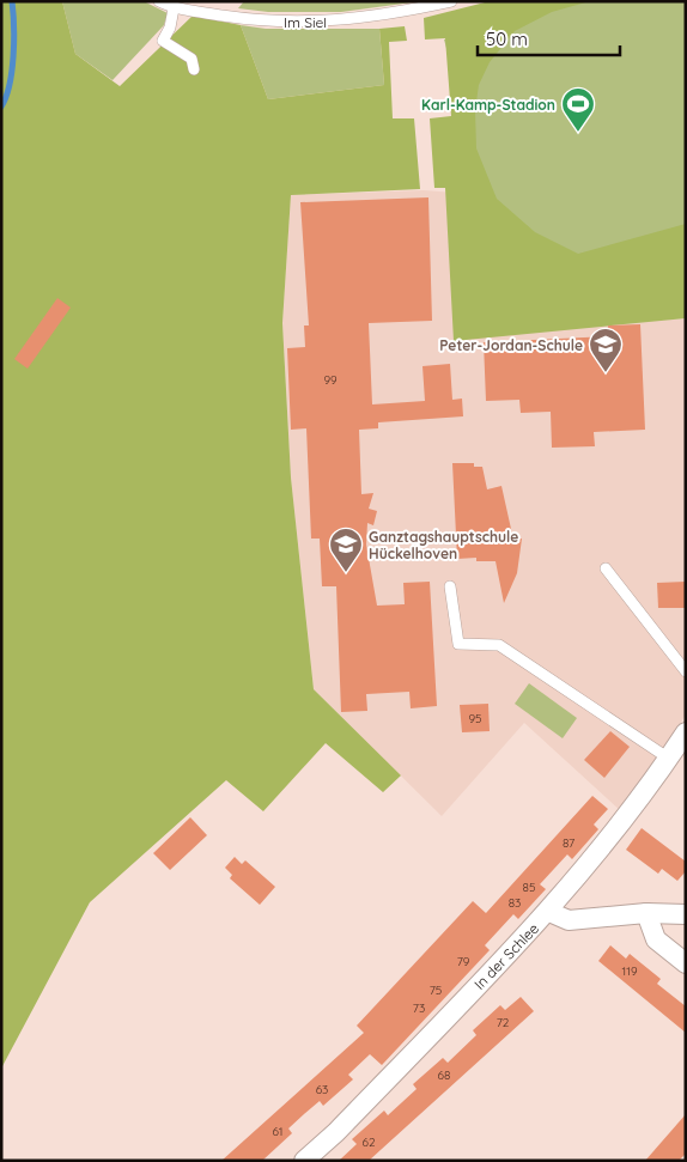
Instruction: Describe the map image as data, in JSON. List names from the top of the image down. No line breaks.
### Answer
{"streets":{"street":["In der Schlee"],"lane":["Im Siel"]},"places":{"sports":["Karl-Kamp-Stadion"],"school or university":["Peter-Jordan-Schule","Ganztagshauptschule Hückelhoven"]},"house_numbers":["99","95","87","85","83","79","119","75","73","72","68","63","61","62"],"scale_bar":"50 m"}
